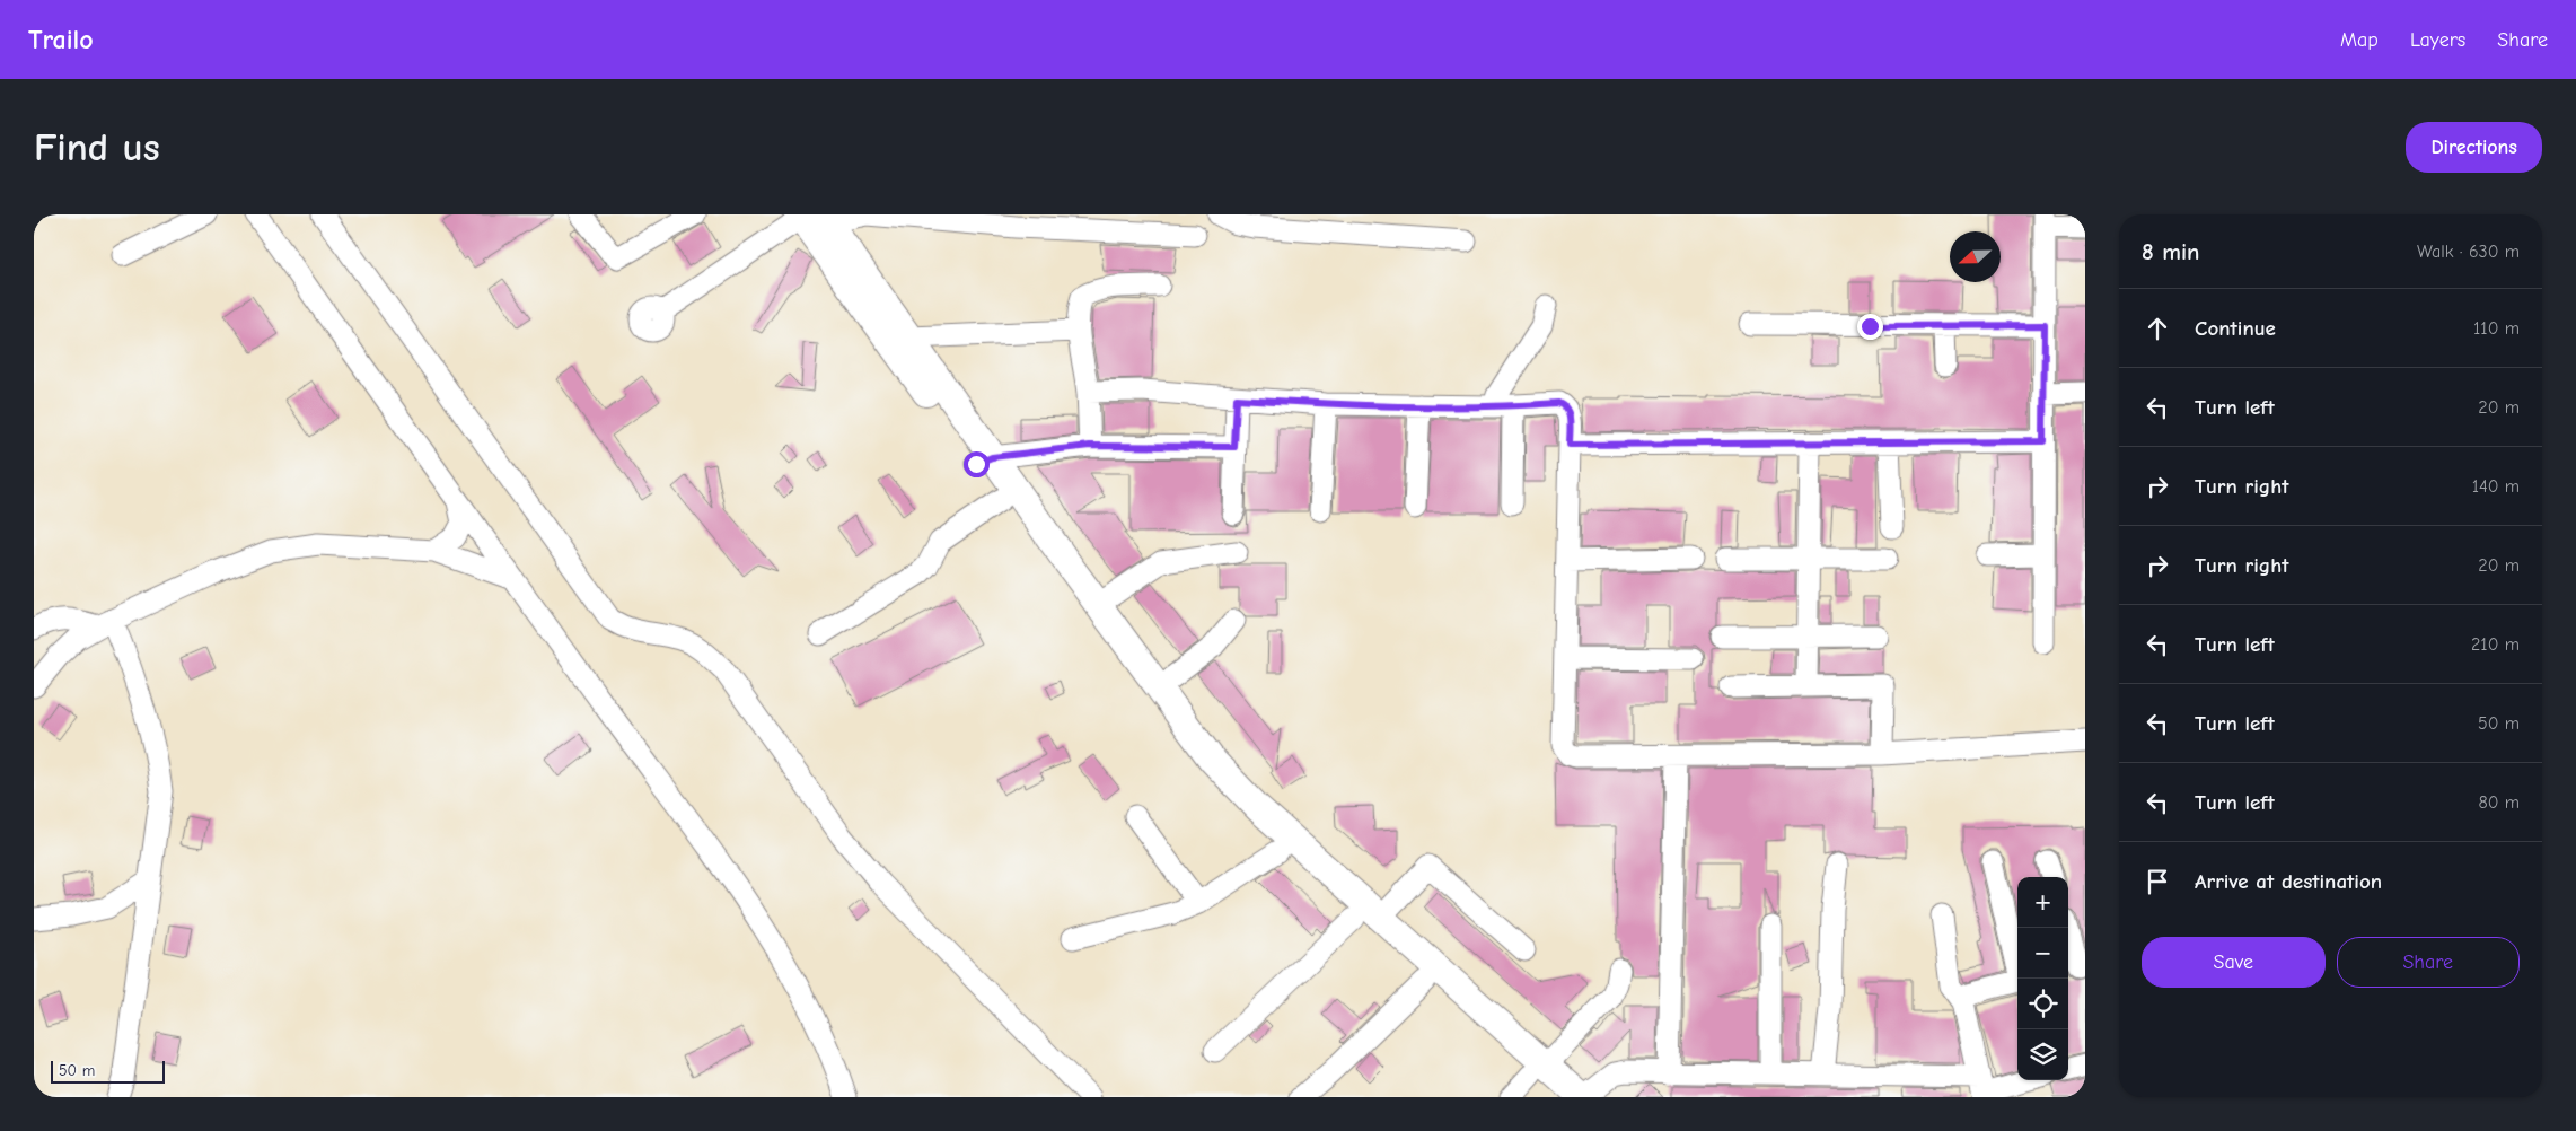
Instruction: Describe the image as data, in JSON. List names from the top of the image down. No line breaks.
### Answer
{"scale_bar":"50 m","north":"left","page":{"header":"Trailo","nav":["Map","Layers","Share"],"buttons":["Directions",["Save","Share"]],"title":"Find us","heading":["8 min","Walk · 630 m"],"list":[["Continue","110 m"],["Turn left","20 m"],["Turn right","140 m"],["Turn right","20 m"],["Turn left","210 m"],["Turn left","50 m"],["Turn left","80 m"],"Arrive at destination"],"map_buttons":["+","−"],"scale":"50 m"}}
